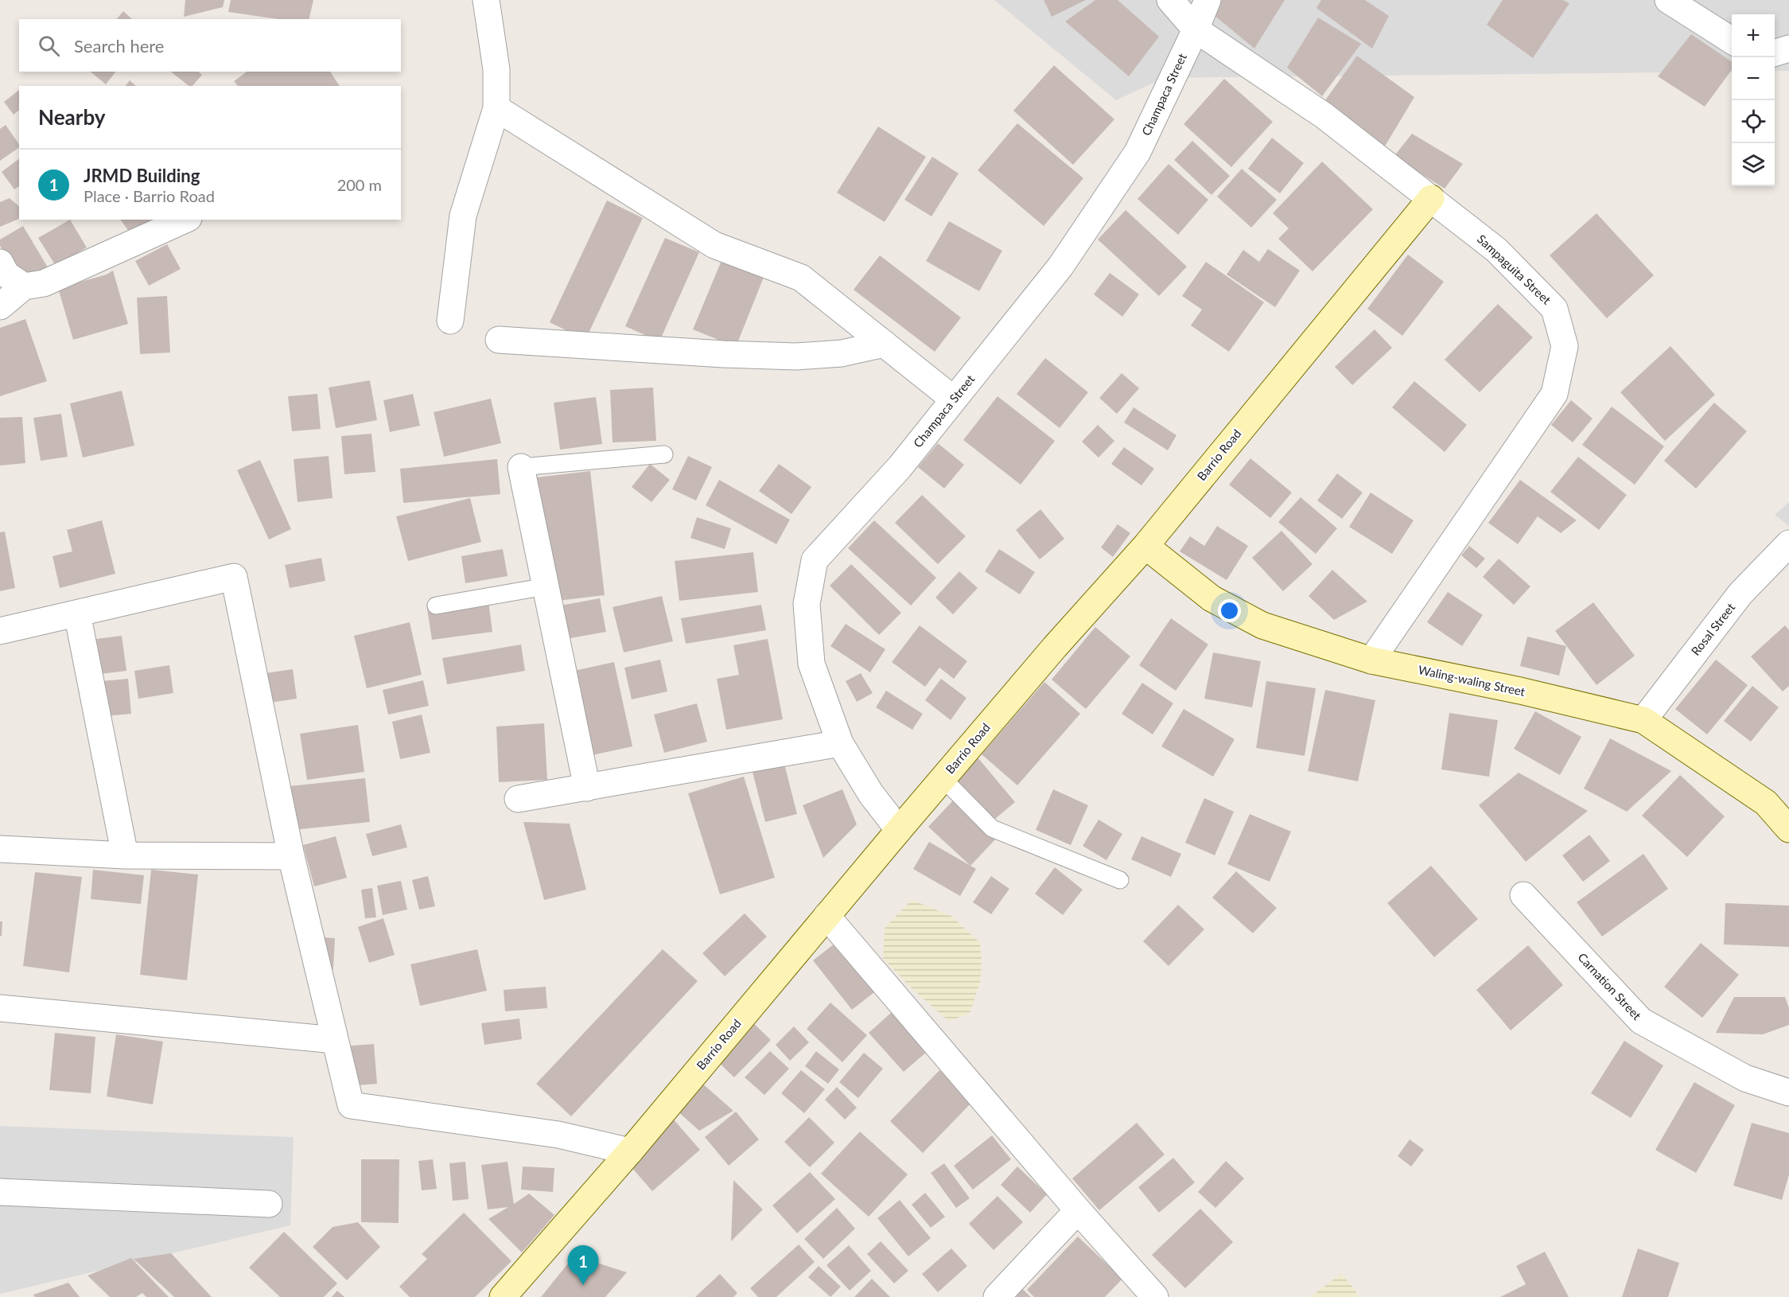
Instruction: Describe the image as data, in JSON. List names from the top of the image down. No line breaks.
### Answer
{"streets":{"street":["Champaca Street","Sampaguita Street","Barrio Road","Rosal Street","Waling-waling Street","Carnation Street"]},"crossings":[["Champaca Street","Sampaguita Street"],["Champaca Street","Barrio Road"],["Sampaguita Street","Barrio Road"],["Sampaguita Street","Waling-waling Street"],["Barrio Road","Waling-waling Street"],["Rosal Street","Waling-waling Street"]],"page":{"map_buttons":["+","−"],"search":"Search here","heading":"Nearby","list":[{"mark":"1","name":"JRMD Building","note":"Place · Barrio Road","value":"200 m"}],"pins":"1"}}
